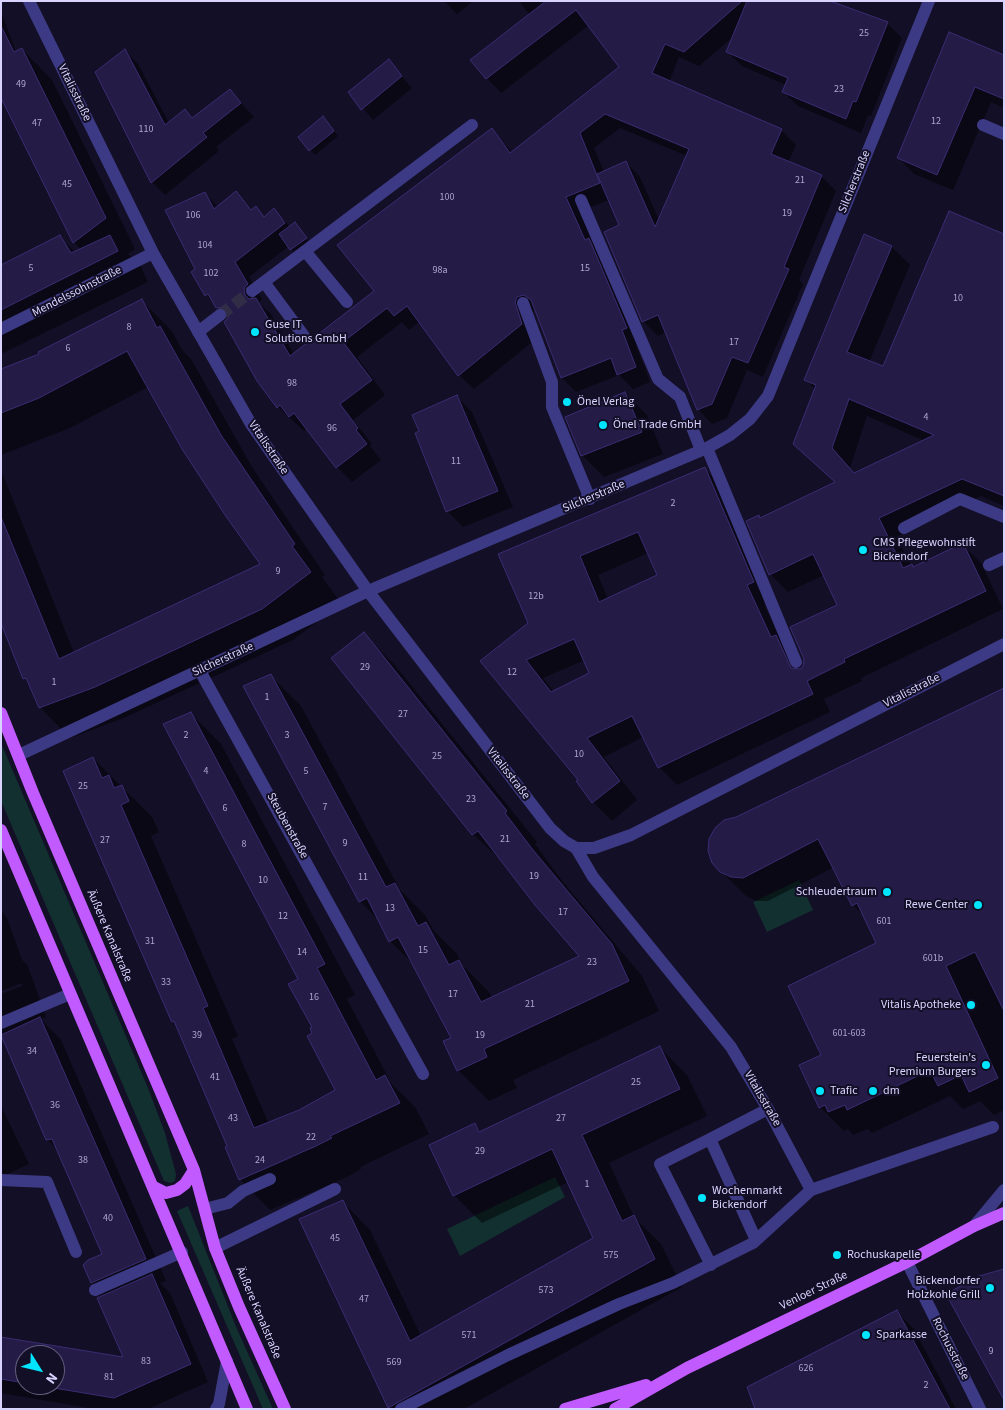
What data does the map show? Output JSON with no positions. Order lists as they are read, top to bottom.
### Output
{
  "streets": {
    "main road": ["Äußere Kanalstraße", "Venloer Straße"],
    "street": [
      "Vitalisstraße",
      "Silcherstraße",
      "Mendelssohnstraße",
      "Steubenstraße",
      "Rochusstraße"
    ]
  },
  "crossings": [
    ["Vitalisstraße", "Silcherstraße"],
    ["Vitalisstraße", "Mendelssohnstraße"],
    ["Silcherstraße", "Steubenstraße"],
    ["Silcherstraße", "Äußere Kanalstraße"],
    ["Venloer Straße", "Rochusstraße"]
  ],
  "places": [
    "Guse IT Solutions GmbH",
    "Önel Verlag",
    "Önel Trade GmbH",
    "CMS Pflegewohnstift Bickendorf",
    "Schleudertraum",
    "Rewe Center",
    "Vitalis Apotheke",
    "Feuerstein's Premium Burgers",
    "Trafic",
    "dm",
    "Wochenmarkt Bickendorf",
    "Rochuskapelle",
    "Bickendorfer Holzkohle Grill",
    "Sparkasse"
  ],
  "house_numbers": [
    "25",
    "49",
    "23",
    "12",
    "47",
    "110",
    "21",
    "45",
    "100",
    "19",
    "106",
    "104",
    "5",
    "15",
    "98a",
    "102",
    "10",
    "8",
    "17",
    "6",
    "98",
    "4",
    "96",
    "11",
    "2",
    "9",
    "12b",
    "29",
    "12",
    "1",
    "1",
    "27",
    "2",
    "3",
    "10",
    "25",
    "4",
    "5",
    "25",
    "23",
    "7",
    "6",
    "21",
    "27",
    "9",
    "8",
    "19",
    "11",
    "10",
    "13",
    "17",
    "12",
    "601",
    "31",
    "15",
    "14",
    "601b",
    "23",
    "33",
    "17",
    "16",
    "21",
    "601-603",
    "39",
    "19",
    "34",
    "41",
    "25",
    "36",
    "43",
    "27",
    "22",
    "29",
    "38",
    "24",
    "1",
    "40",
    "45",
    "575",
    "573",
    "47",
    "571",
    "9",
    "83",
    "569",
    "626",
    "81",
    "2"
  ],
  "north": "bottom right"
}
